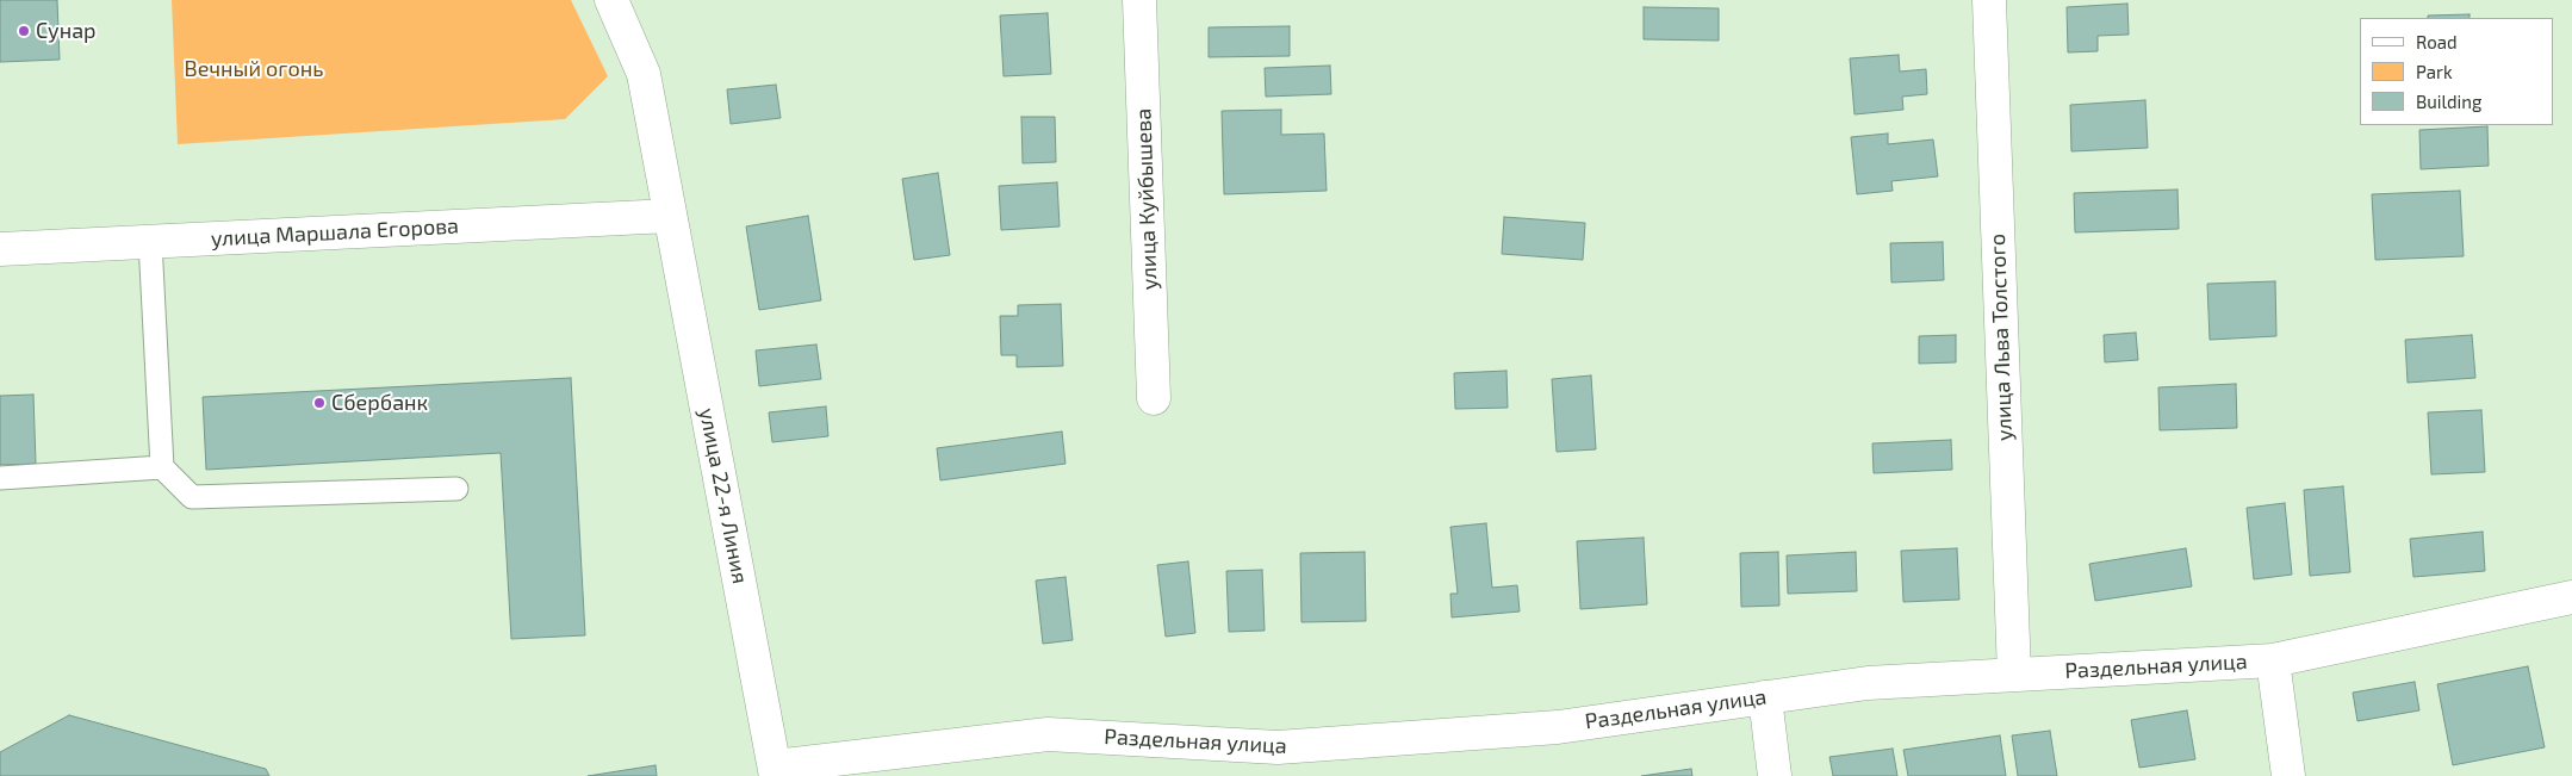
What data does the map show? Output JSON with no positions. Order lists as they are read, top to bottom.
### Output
{
  "streets": {
    "street": [
      "улица Куйбышева",
      "улица Маршала Егорова",
      "улица Льва Толстого",
      "улица 22-я Линия",
      "Раздельная улица"
    ]
  },
  "crossings": [
    ["улица Маршала Егорова", "улица 22-я Линия"],
    ["улица Льва Толстого", "Раздельная улица"],
    ["улица 22-я Линия", "Раздельная улица"]
  ],
  "parks": ["Вечный огонь"],
  "places": ["Сунар", "Сбербанк"],
  "legend": ["Road", "Park", "Building"]
}
